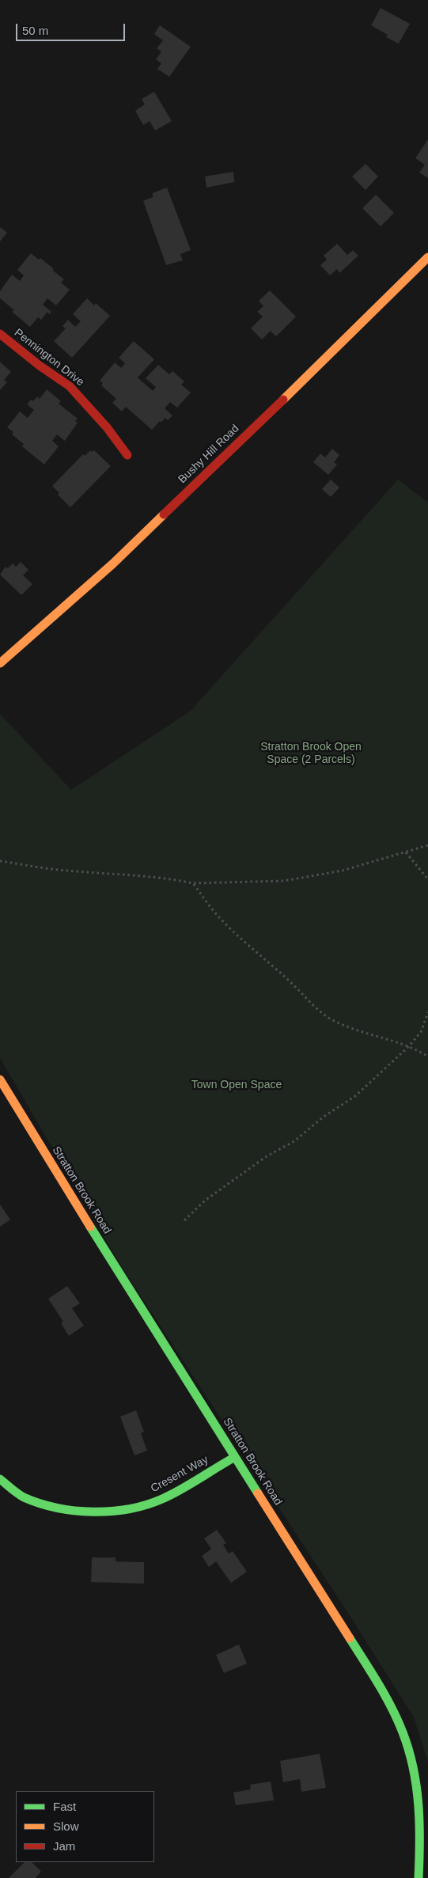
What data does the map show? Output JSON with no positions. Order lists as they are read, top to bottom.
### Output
{
  "streets": {
    "street": [
      "Pennington Drive",
      "Bushy Hill Road",
      "Stratton Brook Road",
      "Cresent Way"
    ]
  },
  "crossings": [
    ["Stratton Brook Road", "Cresent Way"]
  ],
  "parks": ["Stratton Brook Open Space (2 Parcels)", "Town Open Space"],
  "legend": ["Fast", "Slow", "Jam"],
  "scale_bar": "50 m"
}
